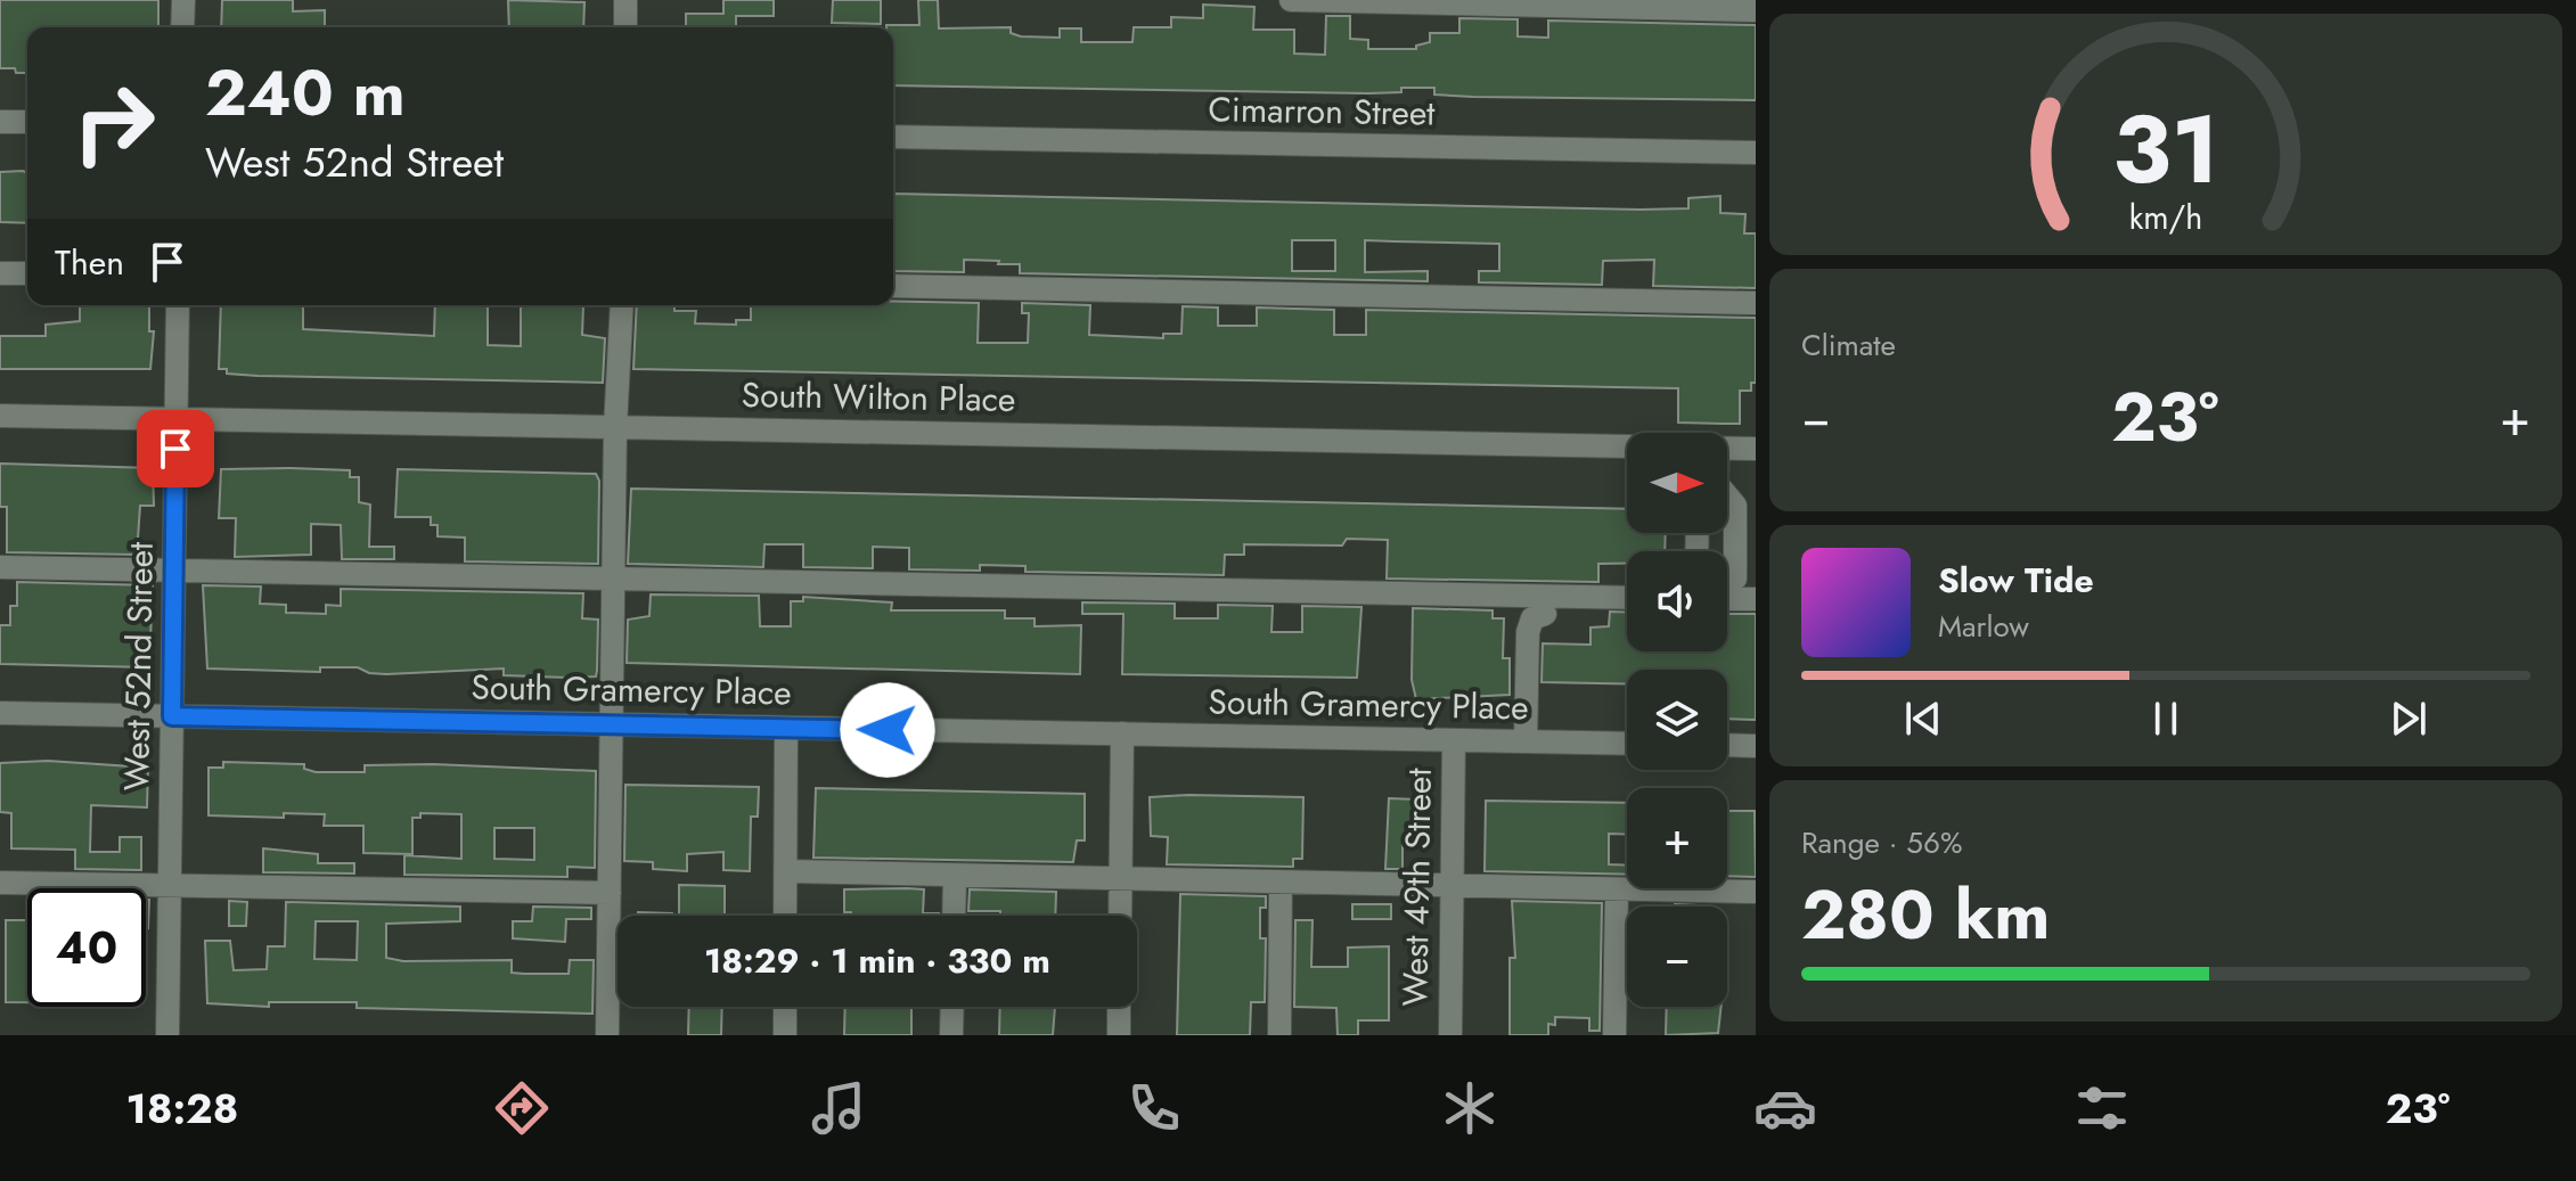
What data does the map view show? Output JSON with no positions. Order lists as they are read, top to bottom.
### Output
{
  "streets": {
    "street": [
      "Cimarron Street",
      "South Wilton Place",
      "West 52nd Street",
      "South Gramercy Place",
      "West 49th Street"
    ]
  },
  "crossings": [
    ["South Wilton Place", "West 52nd Street"],
    ["West 52nd Street", "South Gramercy Place"],
    ["South Gramercy Place", "West 49th Street"]
  ],
  "north": "right",
  "page": {
    "turn": ["240 m", "West 52nd Street"],
    "then": "Then",
    "tile": [
      "Climate",
      ["Range · 56%", "280 km"]
    ],
    "heat": ["−", "23°", "+"],
    "map_buttons": ["+", "−"],
    "song": ["Slow Tide", "Marlow"],
    "limit": "40",
    "trip": "18:29 · 1 min · 330 m",
    "tabs": ["18:28", "23°"],
    "gauge": ["31", "km/h"]
  }
}
